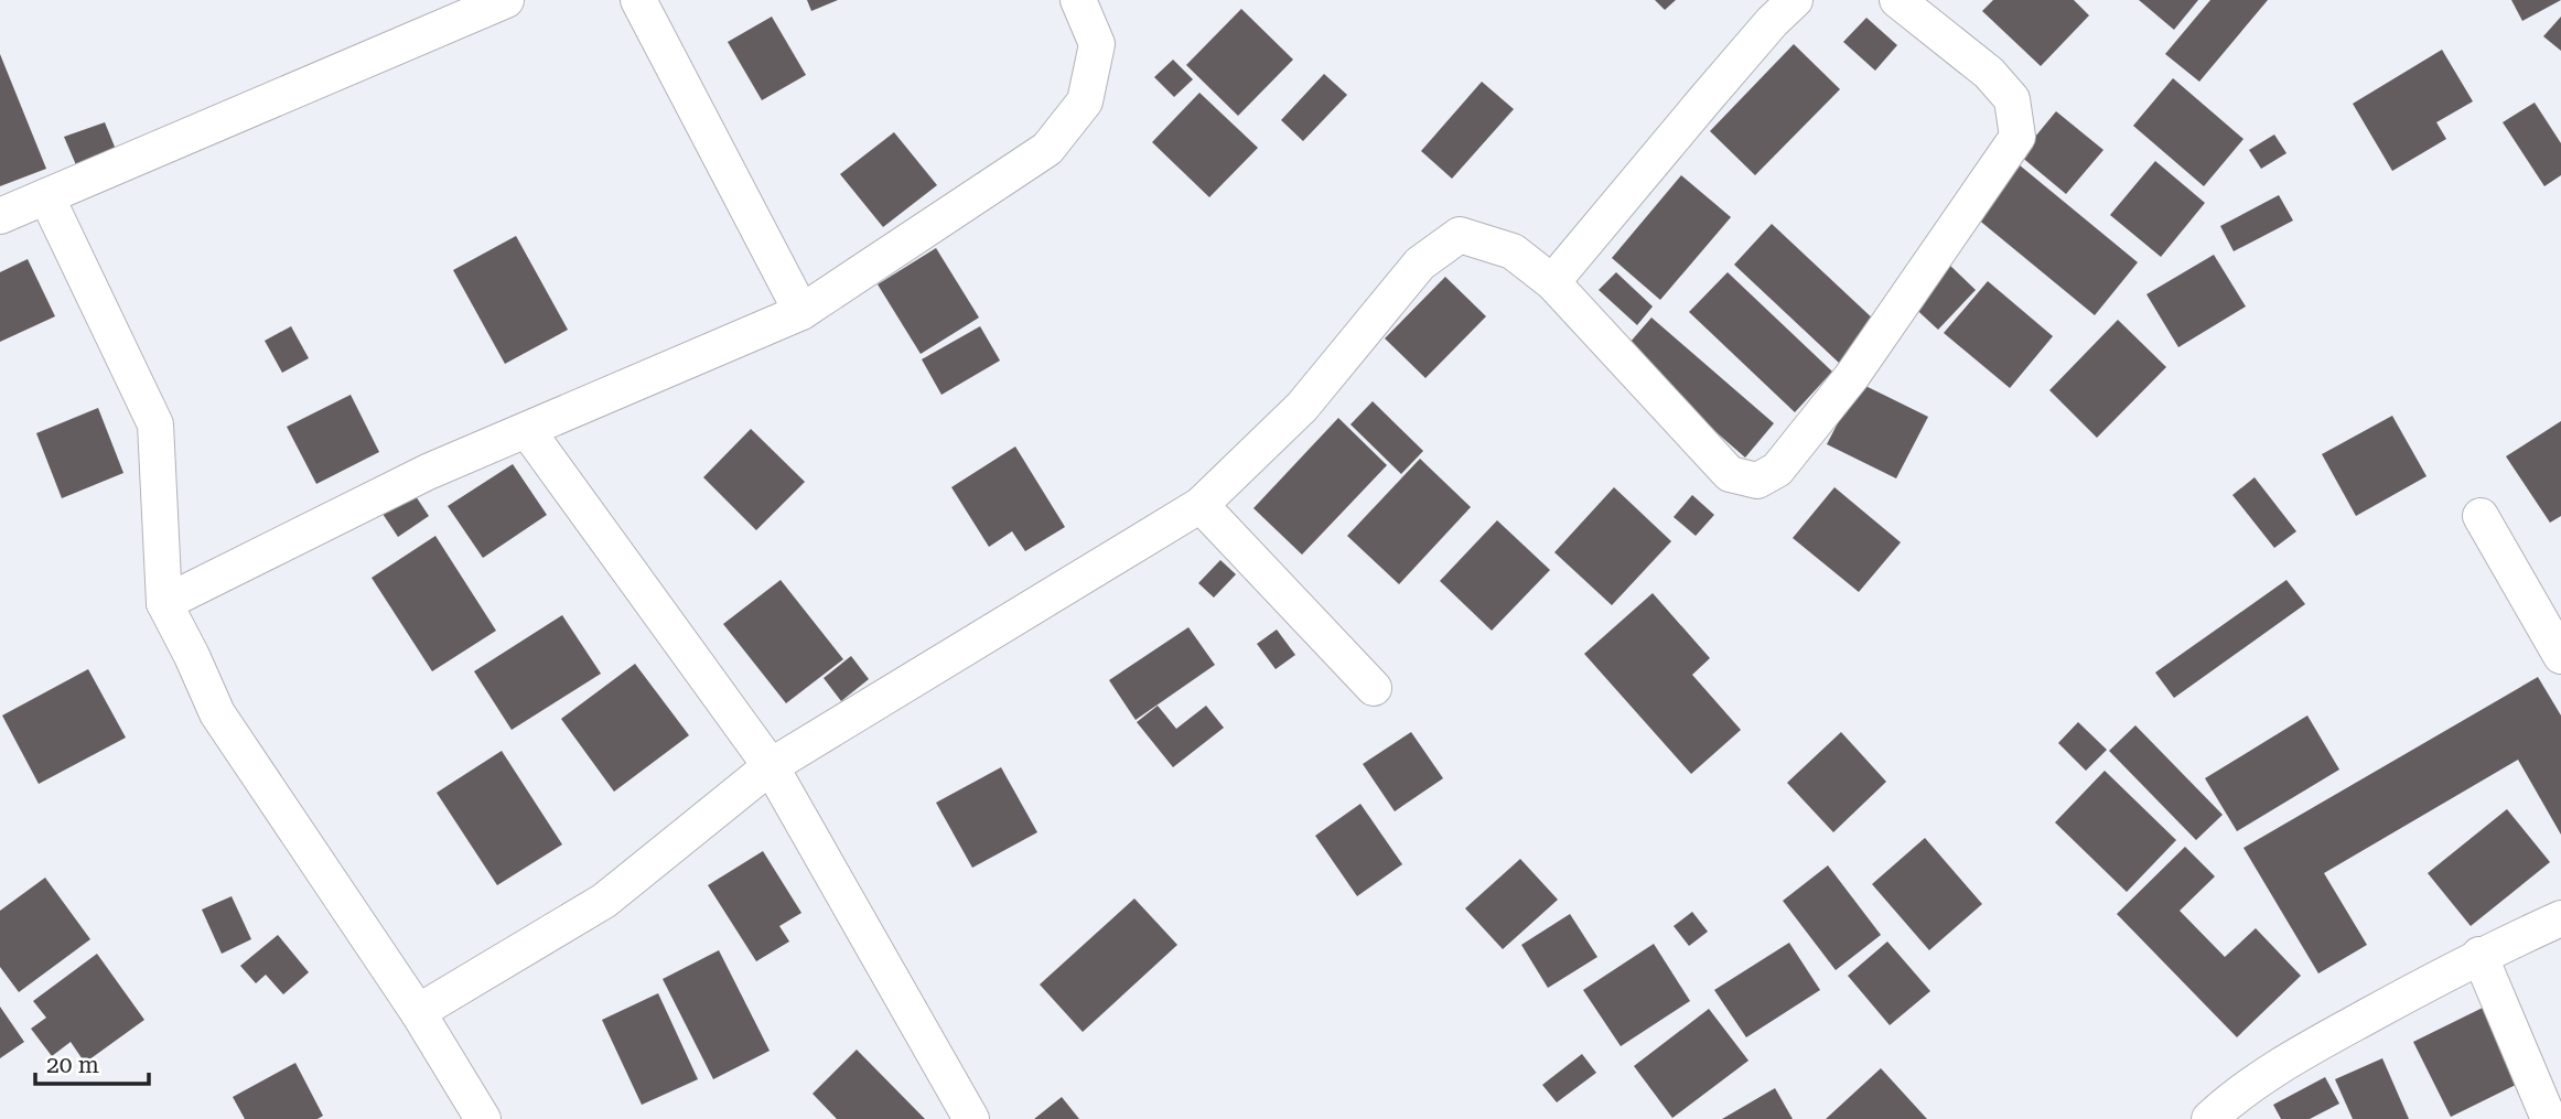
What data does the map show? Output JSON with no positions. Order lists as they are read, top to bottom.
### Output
{
  "scale_bar": "20 m"
}
